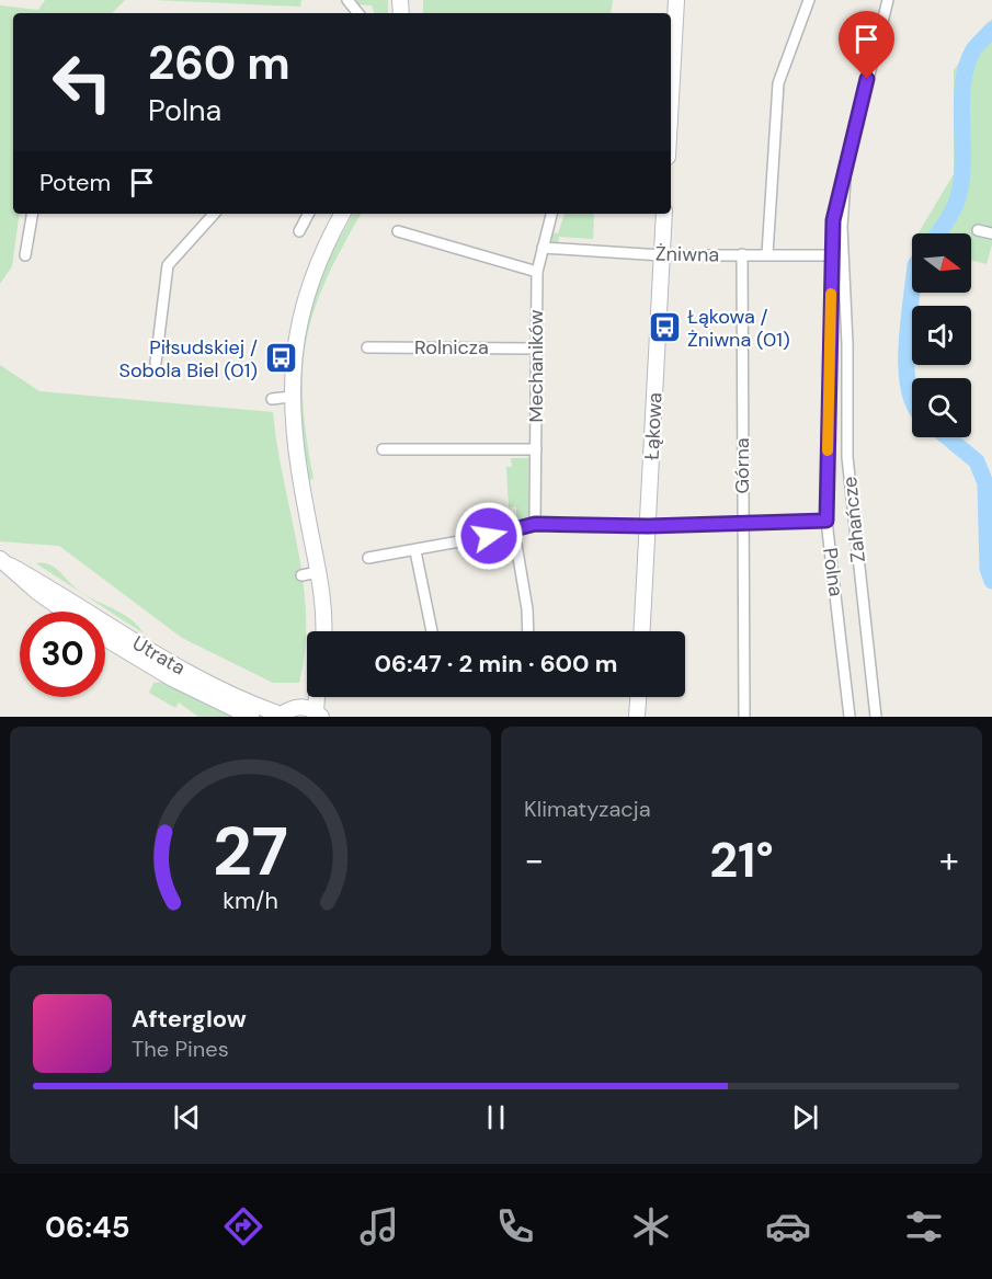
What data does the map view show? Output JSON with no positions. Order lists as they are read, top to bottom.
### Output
{
  "streets": {
    "street": [
      "Żniwna",
      "Rolnicza",
      "Mechaników",
      "Łąkowa",
      "Górna",
      "Zahańcze",
      "Polna",
      "Utrata"
    ]
  },
  "crossings": [
    ["Żniwna", "Mechaników"],
    ["Żniwna", "Łąkowa"],
    ["Żniwna", "Górna"],
    ["Żniwna", "Polna"],
    ["Rolnicza", "Mechaników"],
    ["Zahańcze", "Polna"]
  ],
  "places": {
    "bus stop": ["Łąkowa / Żniwna (01)", "Piłsudskiej / Sobola Biel (01)"]
  },
  "north": "right",
  "page": {
    "turn": ["260 m", "Polna"],
    "then": "Potem",
    "limit": "30",
    "trip": "06:47 · 2 min · 600 m",
    "tile": "Klimatyzacja",
    "heat": ["−", "21°", "+"],
    "song": ["Afterglow", "The Pines"],
    "tabs": "06:45",
    "gauge": ["27", "km/h"]
  }
}
